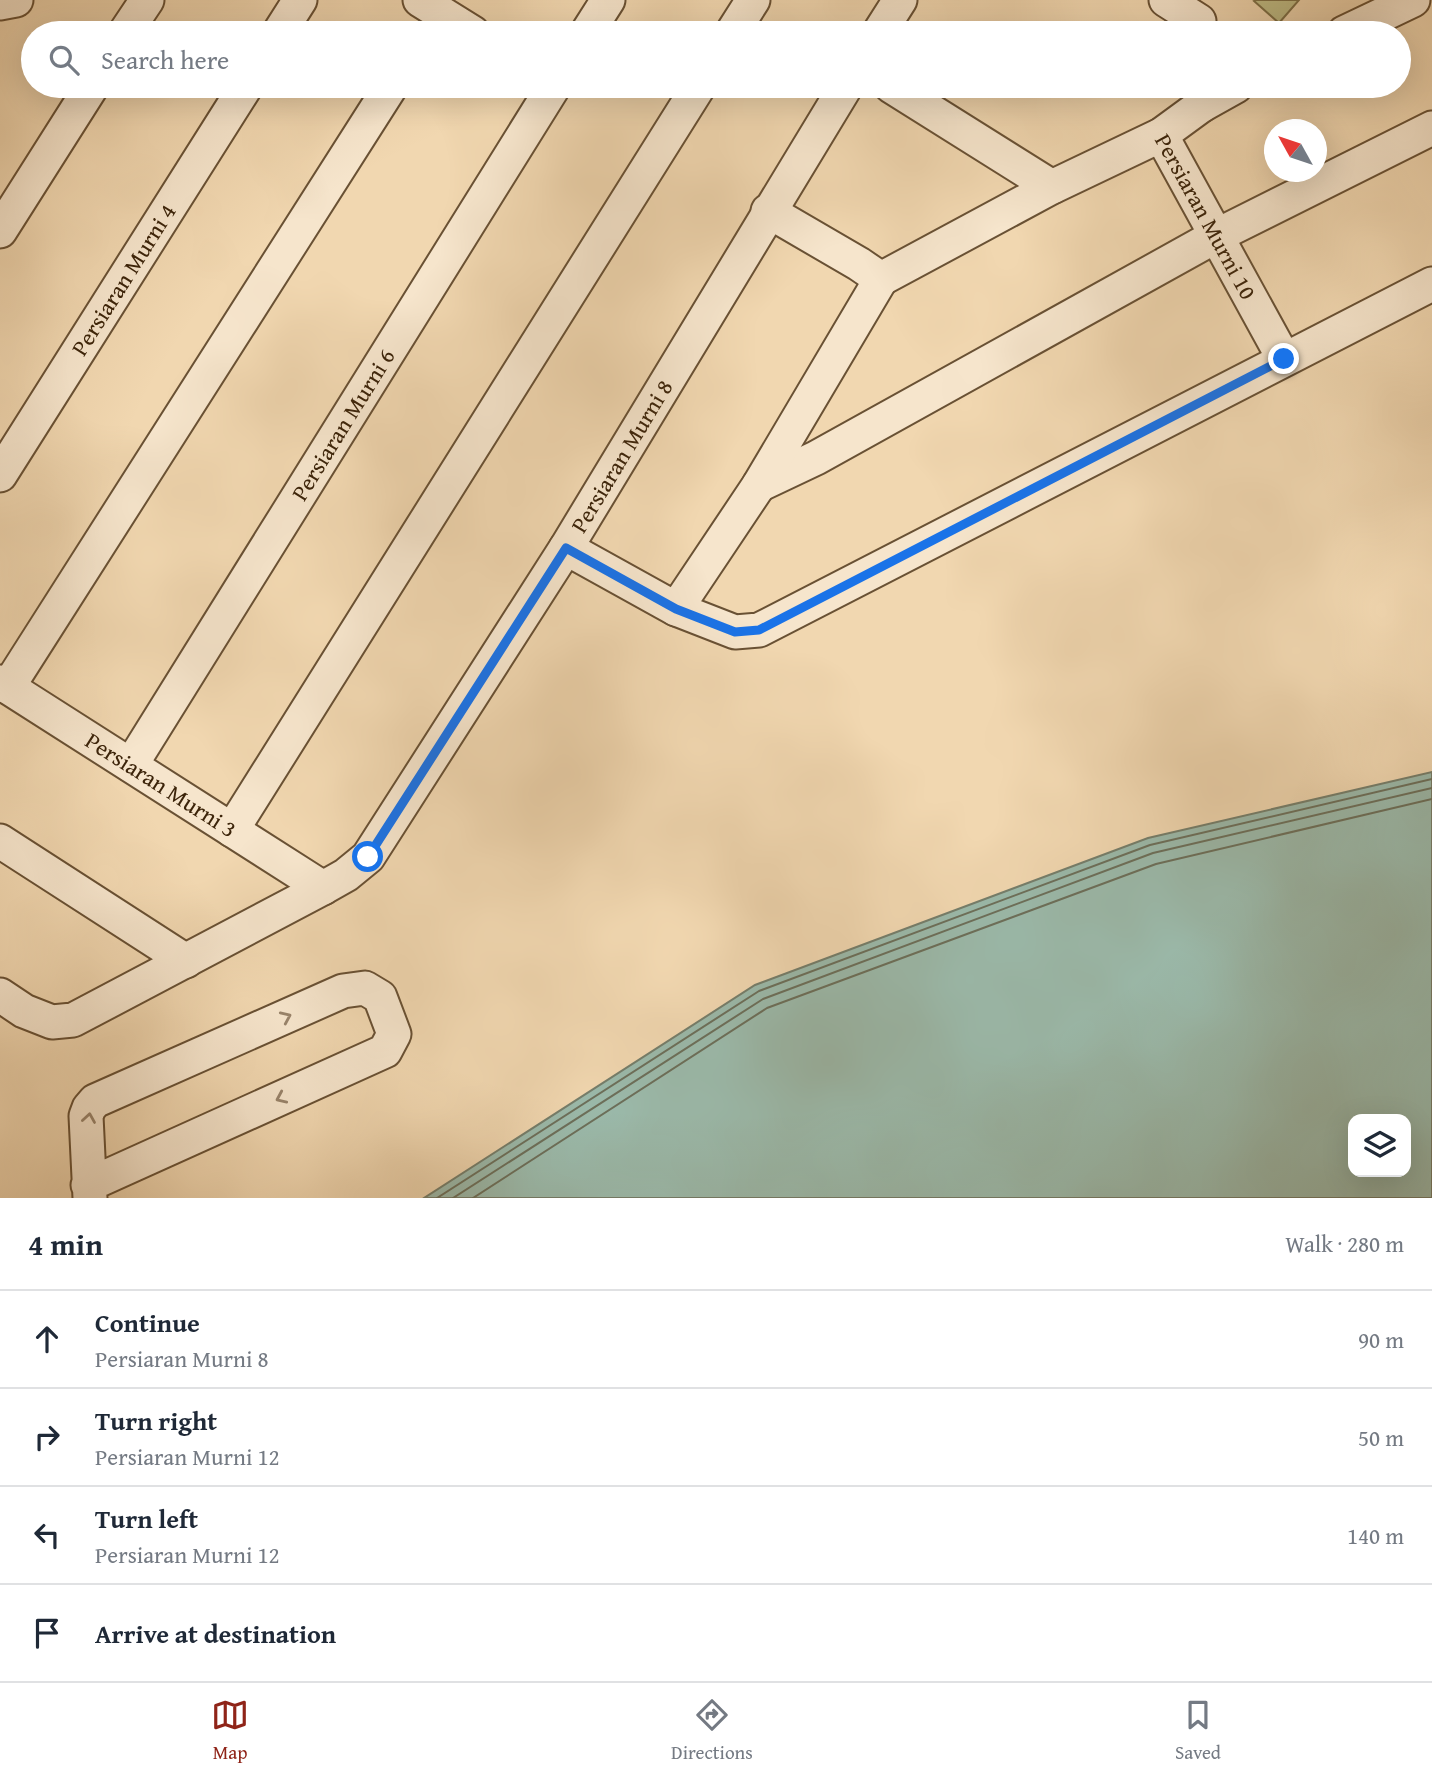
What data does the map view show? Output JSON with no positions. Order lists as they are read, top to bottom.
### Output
{
  "streets": {
    "street": [
      "Persiaran Murni 10",
      "Persiaran Murni 4",
      "Persiaran Murni 6",
      "Persiaran Murni 8",
      "Persiaran Murni 3"
    ]
  },
  "crossings": [
    ["Persiaran Murni 6", "Persiaran Murni 3"],
    ["Persiaran Murni 8", "Persiaran Murni 3"]
  ],
  "north": "top left",
  "page": {
    "search": "Search here",
    "heading": ["4 min", "Walk · 280 m"],
    "list": [
      ["Continue", "Persiaran Murni 8", "90 m"],
      ["Turn right", "Persiaran Murni 12", "50 m"],
      ["Turn left", "Persiaran Murni 12", "140 m"],
      "Arrive at destination"
    ],
    "nav": ["Map", "Directions", "Saved"]
  }
}
